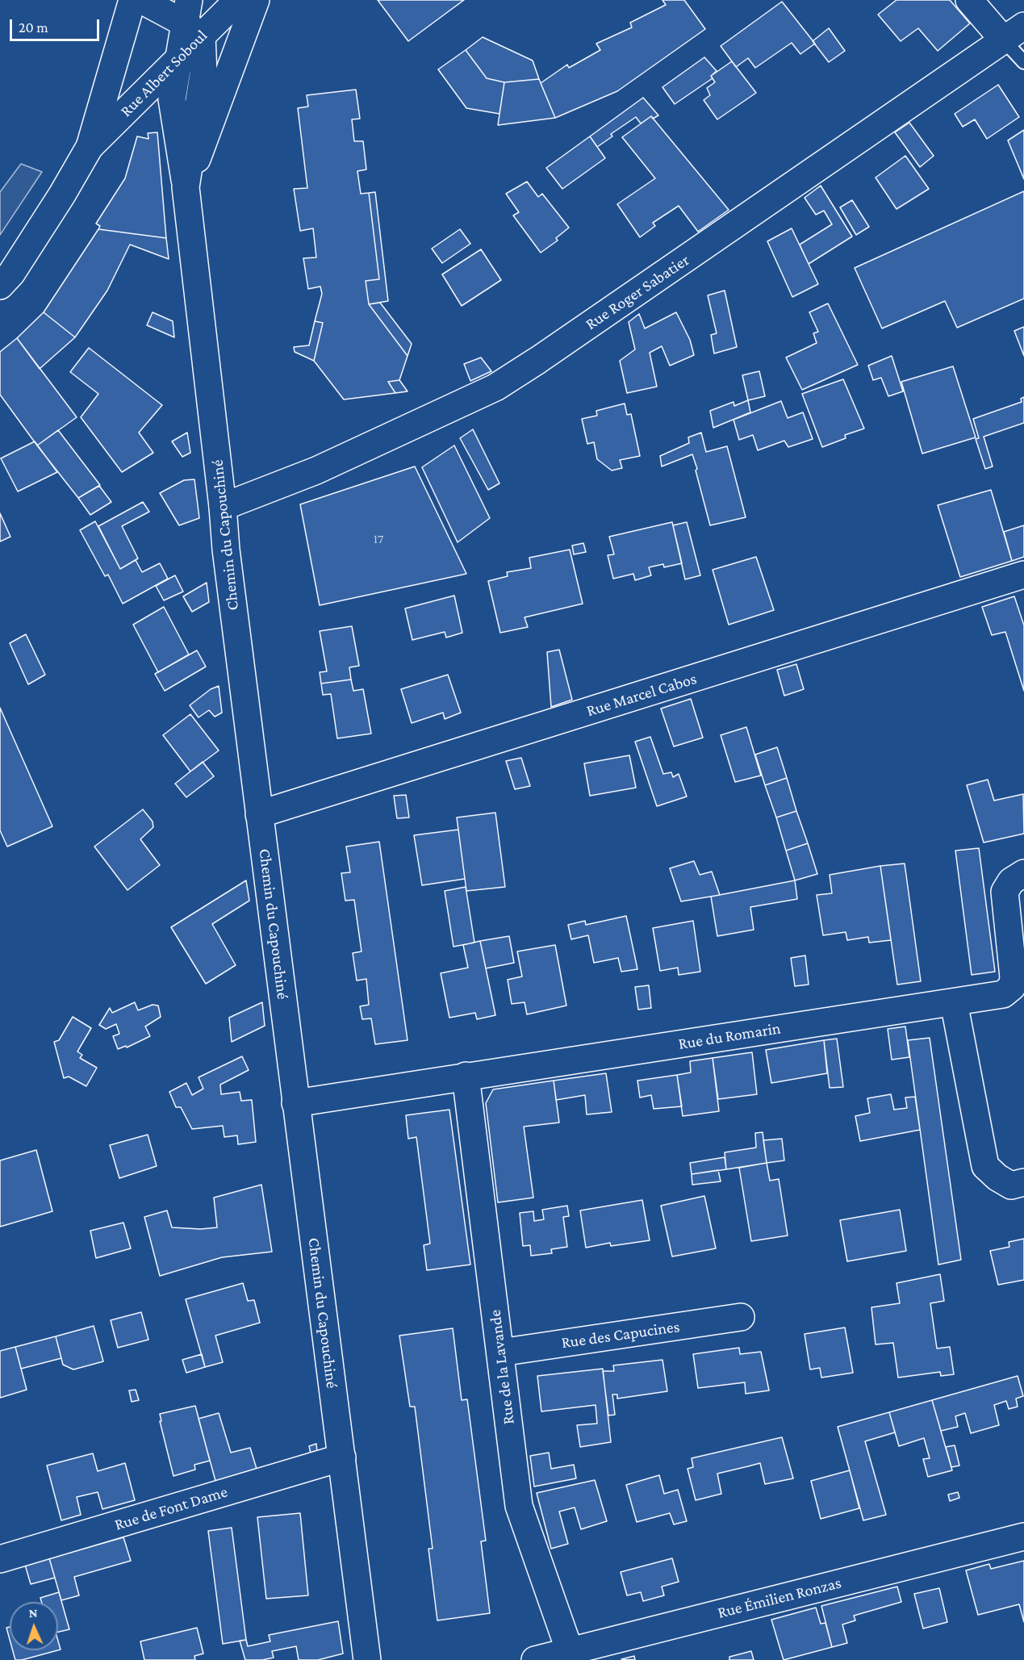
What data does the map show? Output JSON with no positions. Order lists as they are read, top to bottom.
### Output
{
  "streets": {
    "street": [
      "Rue Albert Soboul",
      "Rue Roger Sabatier",
      "Chemin du Capouchiné",
      "Rue Marcel Cabos",
      "Rue du Romarin",
      "Rue des Capucines",
      "Rue de la Lavande",
      "Rue de Font Dame",
      "Rue Émilien Ronzas"
    ]
  },
  "crossings": [
    ["Rue Roger Sabatier", "Chemin du Capouchiné"],
    ["Chemin du Capouchiné", "Rue Marcel Cabos"],
    ["Chemin du Capouchiné", "Rue du Romarin"],
    ["Chemin du Capouchiné", "Rue de Font Dame"],
    ["Rue du Romarin", "Rue de la Lavande"],
    ["Rue des Capucines", "Rue de la Lavande"],
    ["Rue de la Lavande", "Rue Émilien Ronzas"]
  ],
  "house_numbers": ["17"],
  "scale_bar": "20 m",
  "north": "top"
}
